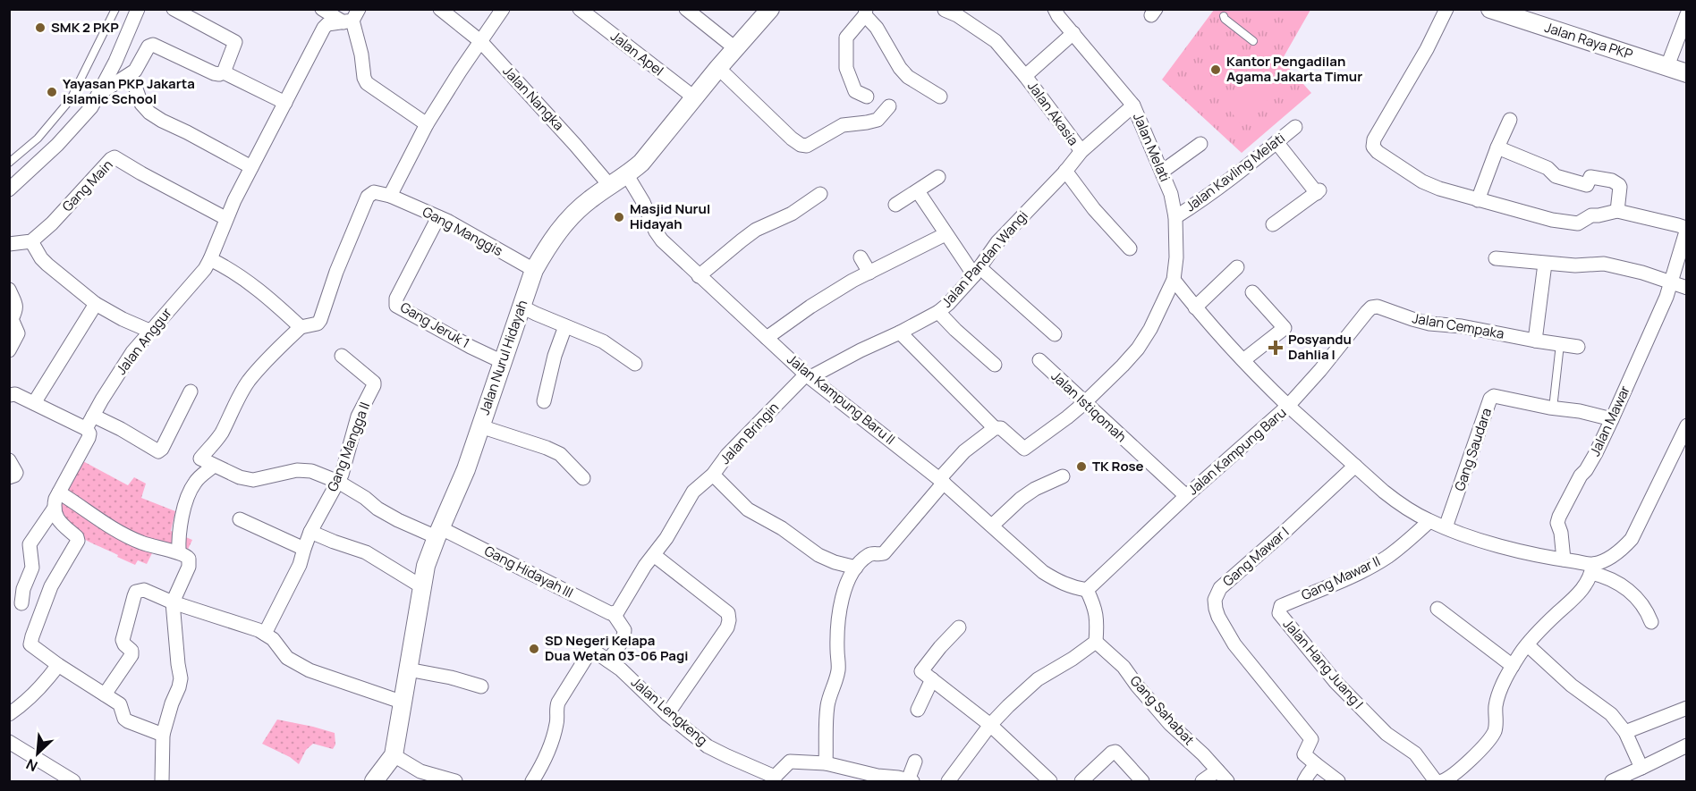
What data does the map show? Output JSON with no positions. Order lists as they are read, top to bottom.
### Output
{
  "streets": {
    "street": [
      "Jalan Raya PKP",
      "Jalan Apel",
      "Jalan Nangka",
      "Jalan Akasia",
      "Jalan Melati",
      "Jalan Kavling Melati",
      "Gang Main",
      "Gang Manggis",
      "Jalan Pandan Wangi",
      "Gang Jeruk 1",
      "Jalan Cempaka",
      "Jalan Anggur",
      "Jalan Nurul Hidayah",
      "Jalan Kampung Baru II",
      "Jalan Istiqomah",
      "Jalan Mawar",
      "Jalan Bringin",
      "Gang Mangga II",
      "Gang Saudara",
      "Jalan Kampung Baru",
      "Gang Mawar I",
      "Gang Hidayah III",
      "Gang Mawar II",
      "Jalan Hang Juang I",
      "Gang Sahabat",
      "Jalan Lengkeng"
    ]
  },
  "crossings": [
    ["Jalan Apel", "Jalan Nurul Hidayah"],
    ["Jalan Nangka", "Jalan Nurul Hidayah"],
    ["Jalan Akasia", "Jalan Melati"],
    ["Jalan Akasia", "Jalan Pandan Wangi"],
    ["Jalan Melati", "Jalan Kavling Melati"],
    ["Jalan Melati", "Jalan Pandan Wangi"],
    ["Jalan Melati", "Jalan Istiqomah"],
    ["Gang Main", "Jalan Anggur"],
    ["Gang Manggis", "Gang Jeruk 1"],
    ["Gang Manggis", "Jalan Nurul Hidayah"],
    ["Jalan Pandan Wangi", "Jalan Kampung Baru II"],
    ["Jalan Pandan Wangi", "Jalan Bringin"],
    ["Gang Jeruk 1", "Jalan Nurul Hidayah"],
    ["Jalan Cempaka", "Jalan Kampung Baru"],
    ["Jalan Nurul Hidayah", "Jalan Kampung Baru II"],
    ["Jalan Nurul Hidayah", "Gang Hidayah III"],
    ["Jalan Kampung Baru II", "Jalan Bringin"],
    ["Jalan Kampung Baru II", "Jalan Kampung Baru"],
    ["Jalan Istiqomah", "Jalan Kampung Baru"],
    ["Jalan Mawar", "Gang Saudara"],
    ["Jalan Mawar", "Jalan Kampung Baru"],
    ["Gang Mangga II", "Gang Hidayah III"],
    ["Gang Saudara", "Jalan Kampung Baru"],
    ["Jalan Kampung Baru", "Gang Mawar I"],
    ["Jalan Kampung Baru", "Gang Mawar II"],
    ["Gang Mawar II", "Jalan Hang Juang I"]
  ],
  "places": {
    "other": [
      "SMK 2 PKP",
      "Kantor Pengadilan Agama Jakarta Timur",
      "Yayasan PKP Jakarta Islamic School",
      "Masjid Nurul Hidayah",
      "TK Rose",
      "SD Negeri Kelapa Dua Wetan 03-06 Pagi"
    ],
    "health": ["Posyandu Dahlia I"]
  },
  "north": "bottom left"
}
